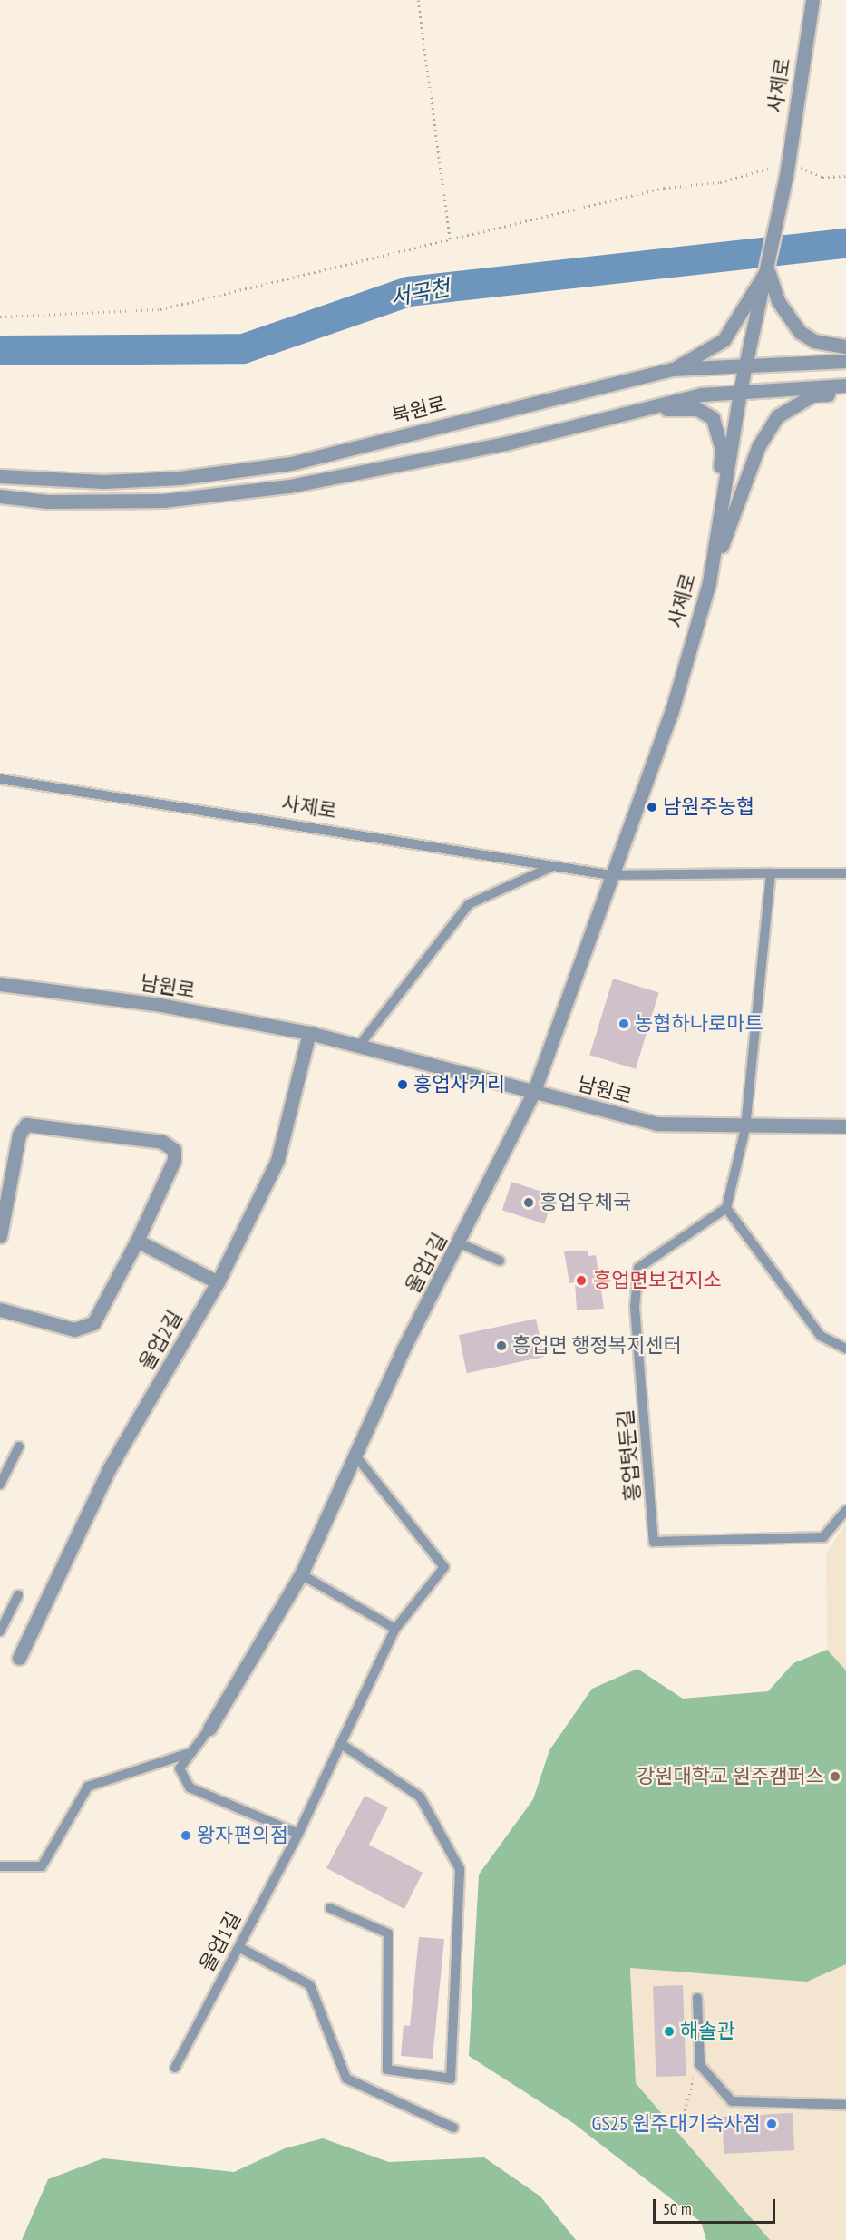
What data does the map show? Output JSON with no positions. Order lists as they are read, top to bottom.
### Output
{
  "streets": {
    "street": [
      "사제로",
      "북원로",
      "남원로",
      "울업1길",
      "울업2길"
    ],
    "lane": ["흥업텃둔길"]
  },
  "crossings": [
    ["사제로", "북원로"],
    ["사제로", "남원로"],
    ["사제로", "울업1길"],
    ["남원로", "울업1길"],
    ["남원로", "울업2길"]
  ],
  "water": ["서곡천"],
  "places": [
    "남원주농협",
    "농협하나로마트",
    "흥업사거리",
    "흥업우체국",
    "흥업면보건지소",
    "흥업면 행정복지센터",
    "강원대학교 원주캠퍼스",
    "왕자편의점",
    "해솔관",
    "GS25 원주대기숙사점"
  ],
  "scale_bar": "50 m"
}
